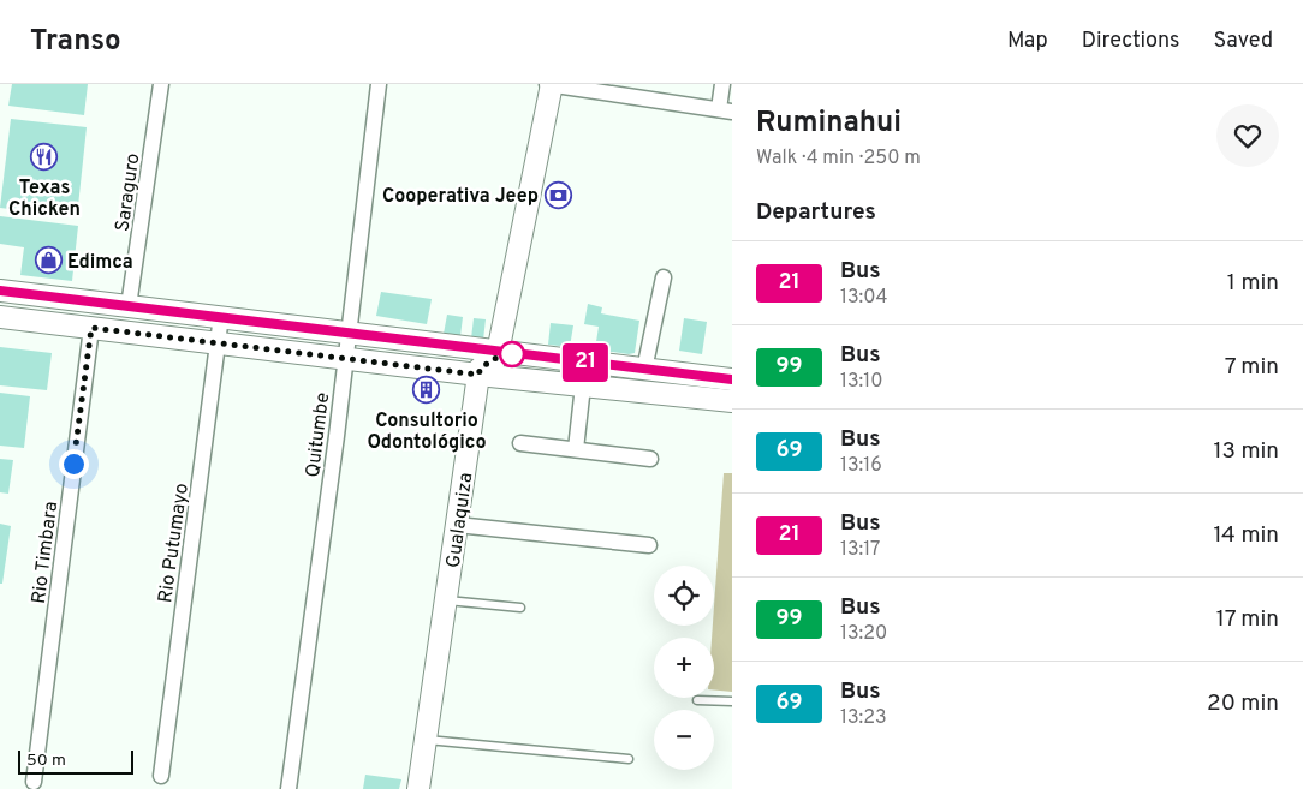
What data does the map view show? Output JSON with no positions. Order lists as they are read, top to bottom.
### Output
{
  "streets": {
    "main road": ["Gualaquiza"],
    "street": [
      "Saraguro",
      "Quitumbe",
      "Rio Putumayo",
      "Rio Timbara"
    ]
  },
  "places": {
    "restaurant": ["Texas Chicken"],
    "bank": ["Cooperativa Jeep"],
    "shop": ["Edimca"],
    "building": ["Consultorio Odontológico"]
  },
  "lines": ["bus line 21"],
  "scale_bar": "50 m",
  "page": {
    "header": "Transo",
    "nav": ["Map", "Directions", "Saved"],
    "on_map": "21",
    "heading": [
      ["Ruminahui", "Walk · 4 min · 250 m"],
      "Departures"
    ],
    "list": [
      {
        "mark": "21",
        "name": "Bus",
        "note": "13:04",
        "value": "1 min"
      },
      {
        "mark": "99",
        "name": "Bus",
        "note": "13:10",
        "value": "7 min"
      },
      {
        "mark": "69",
        "name": "Bus",
        "note": "13:16",
        "value": "13 min"
      },
      {
        "mark": "21",
        "name": "Bus",
        "note": "13:17",
        "value": "14 min"
      },
      {
        "mark": "99",
        "name": "Bus",
        "note": "13:20",
        "value": "17 min"
      },
      {
        "mark": "69",
        "name": "Bus",
        "note": "13:23",
        "value": "20 min"
      }
    ],
    "map_buttons": ["+", "−"],
    "scale": "50 m"
  }
}
